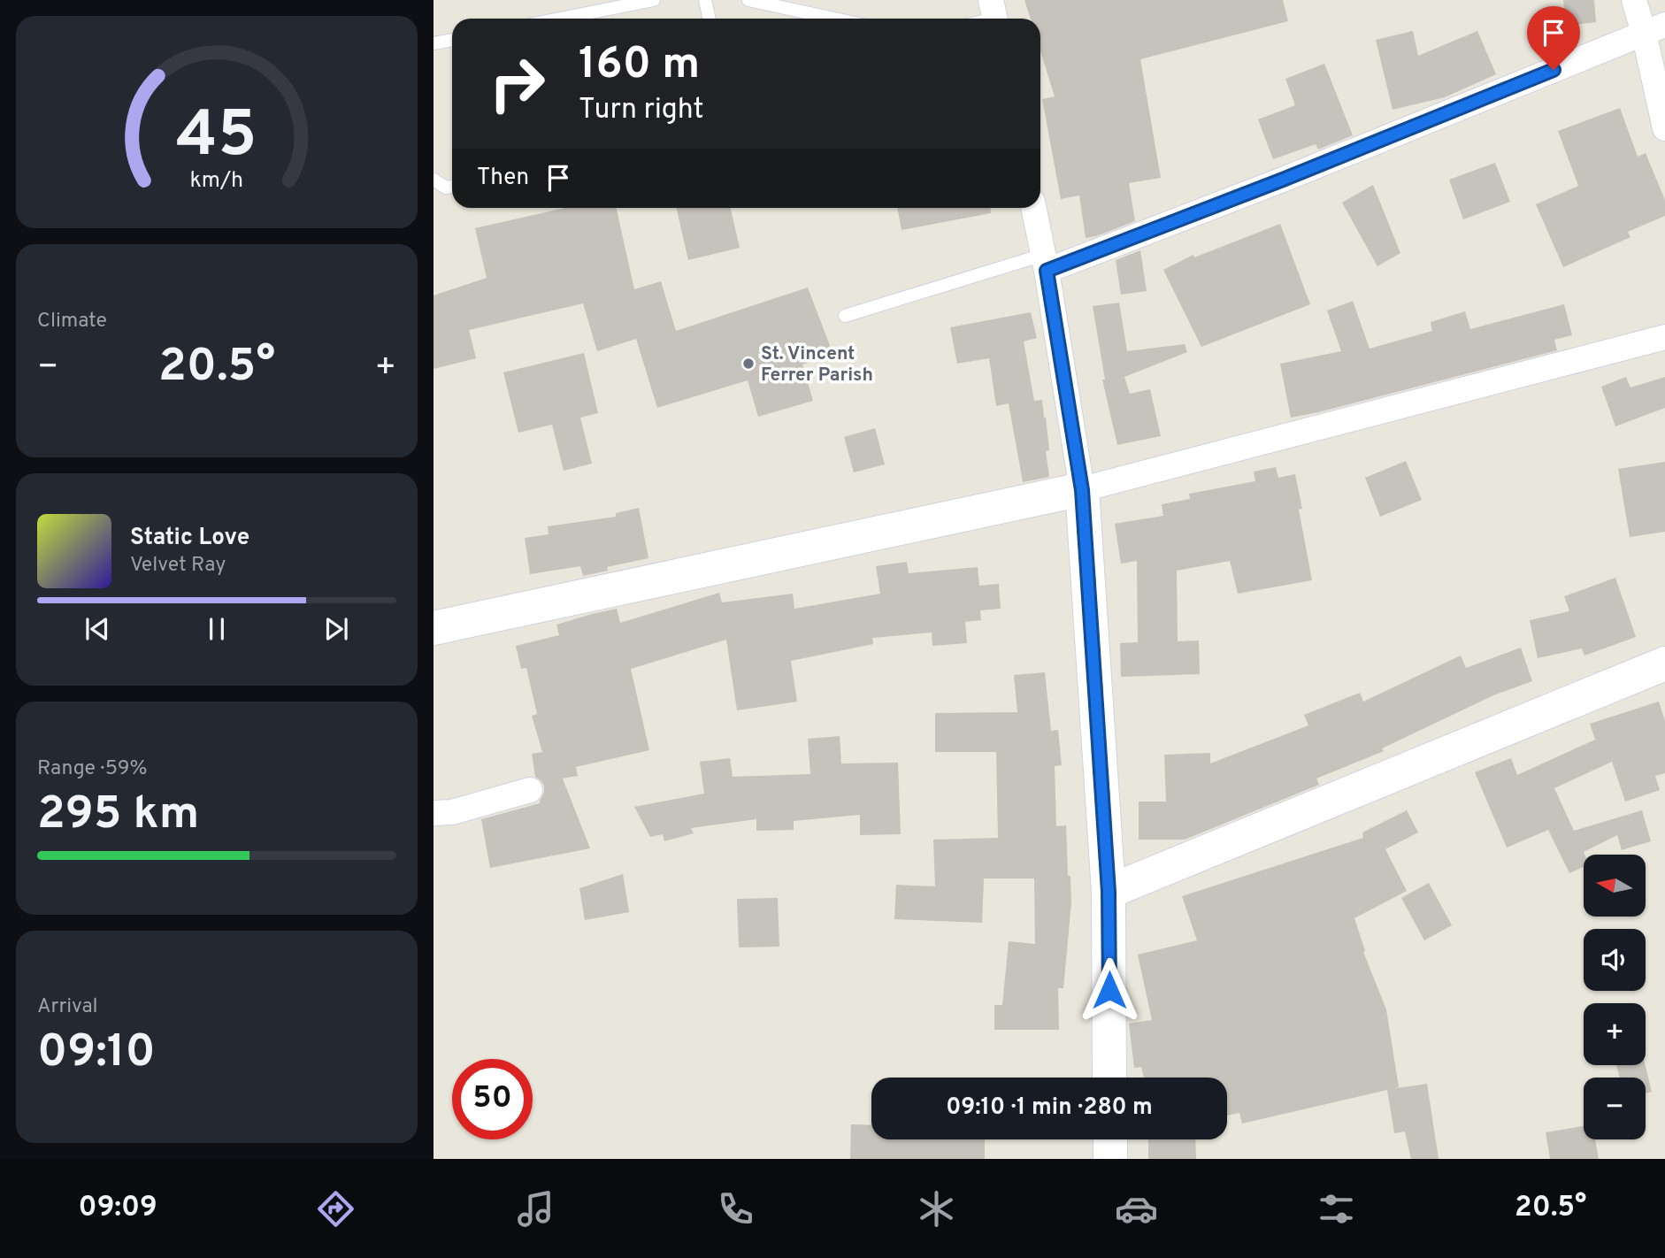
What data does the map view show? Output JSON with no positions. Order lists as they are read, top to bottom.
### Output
{
  "places": ["St. Vincent Ferrer Parish"],
  "north": "left",
  "page": {
    "turn": ["160 m", "Turn right"],
    "then": "Then",
    "tile": [
      "Climate",
      ["Range · 59%", "295 km"],
      ["Arrival", "09:10"]
    ],
    "heat": ["−", "20.5°", "+"],
    "song": ["Static Love", "Velvet Ray"],
    "map_buttons": ["+", "−"],
    "limit": "50",
    "trip": "09:10 · 1 min · 280 m",
    "tabs": ["09:09", "20.5°"],
    "gauge": ["45", "km/h"]
  }
}
